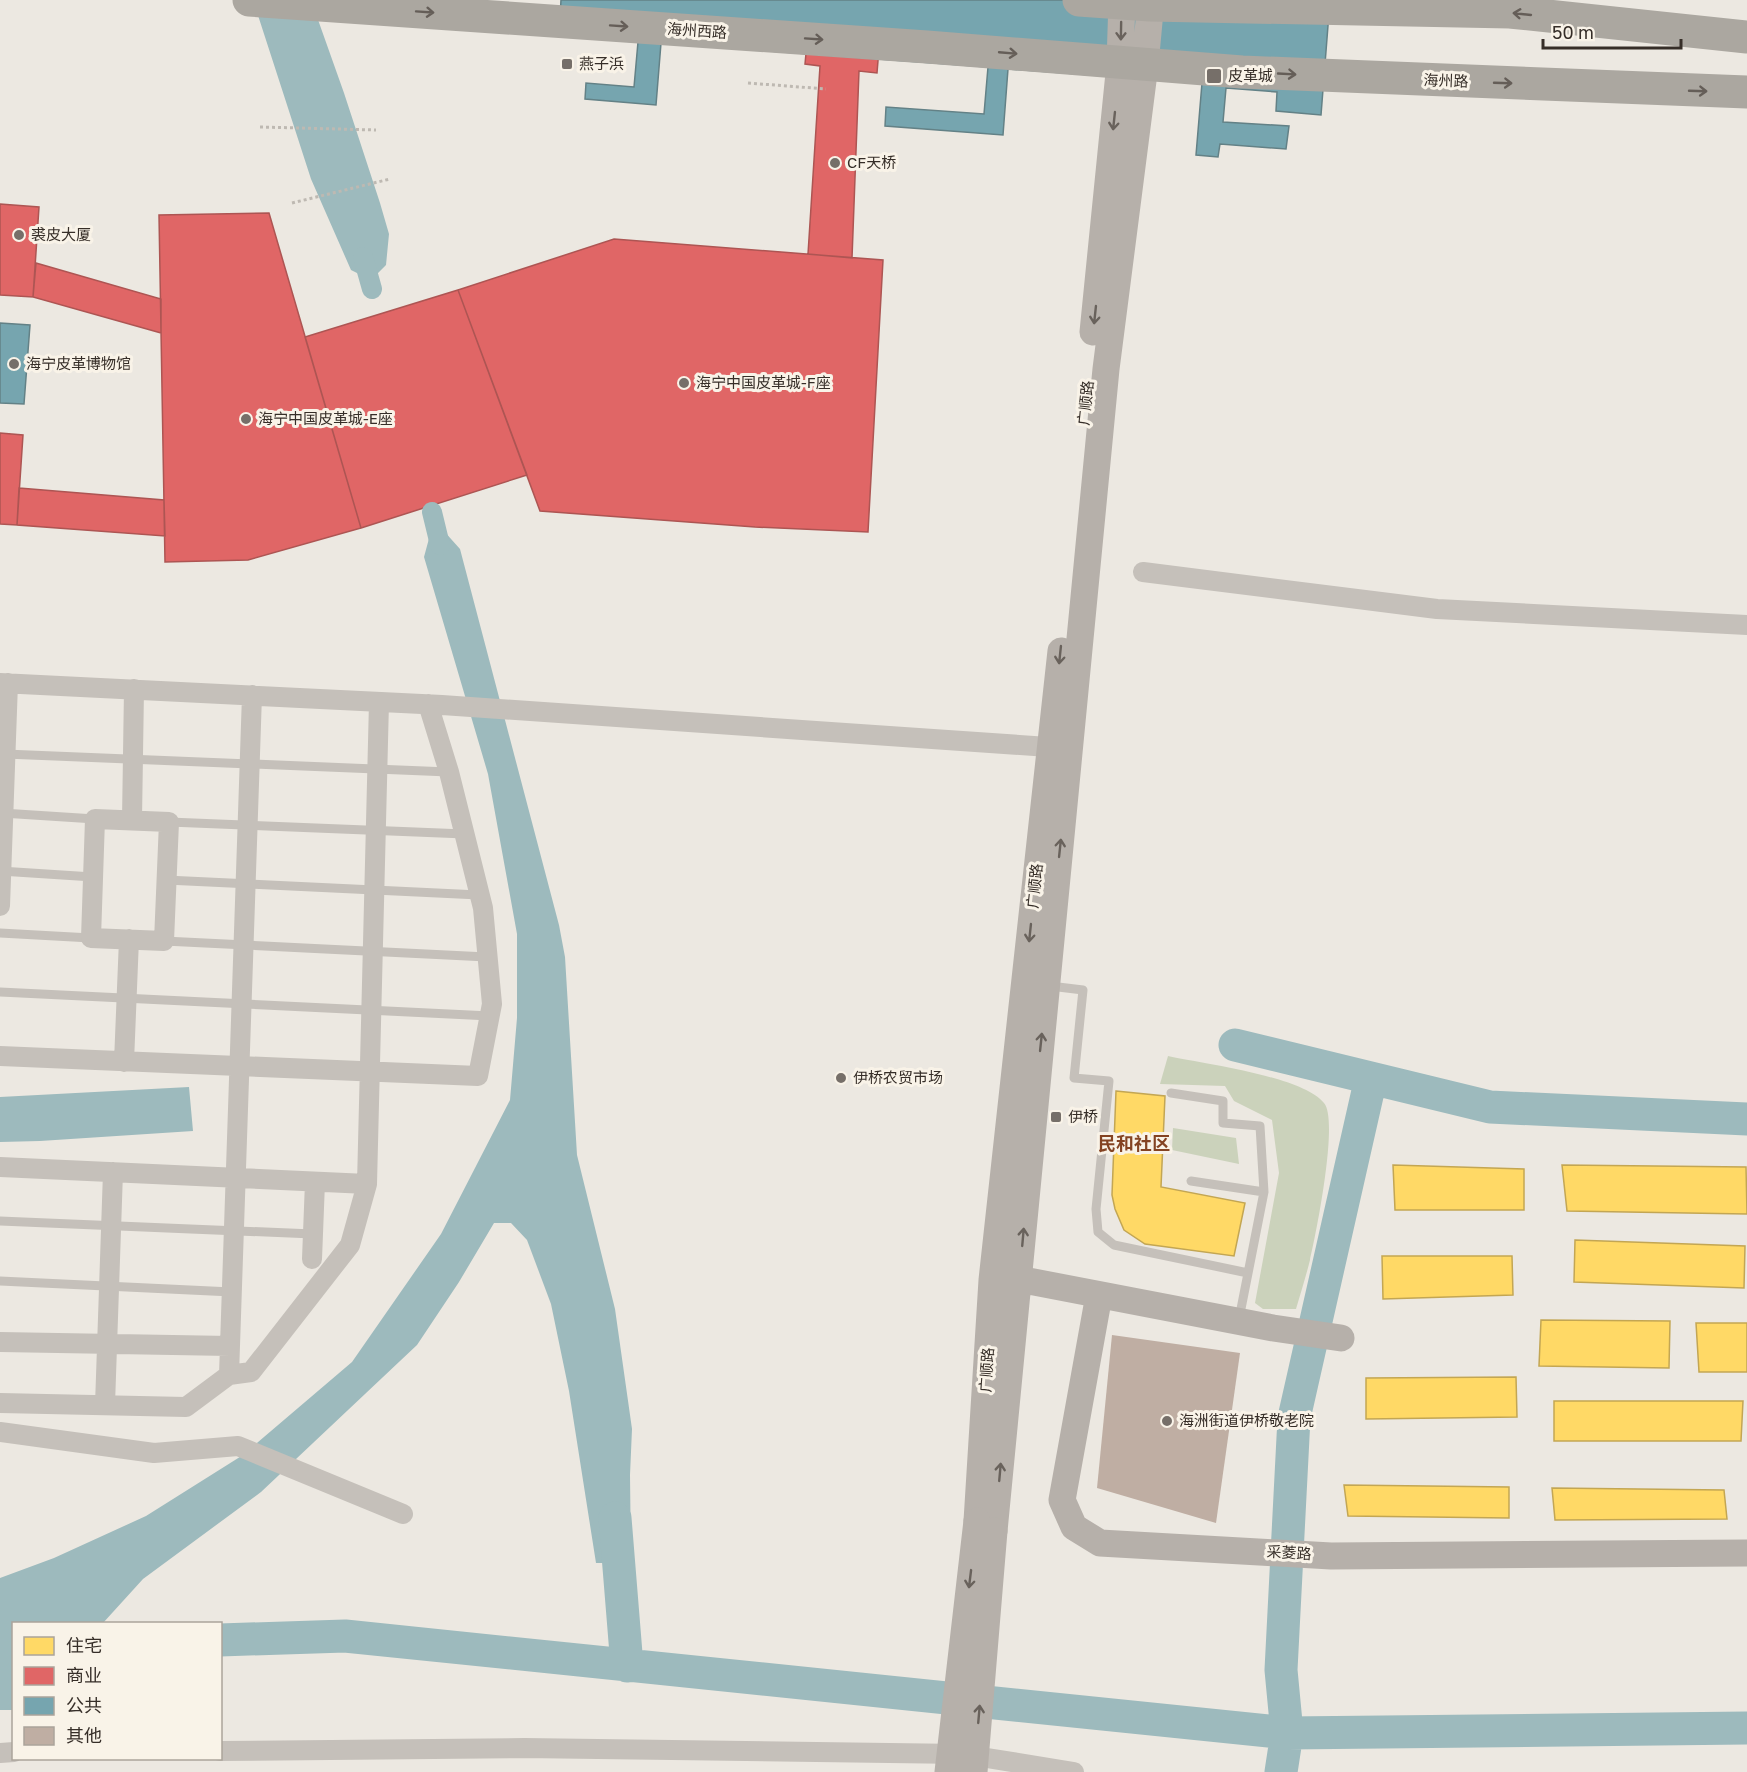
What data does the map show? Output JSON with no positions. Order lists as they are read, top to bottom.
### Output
{
  "streets": {
    "highway": ["海州西路", "海州路"],
    "main road": ["广顺路", "采菱路"]
  },
  "crossings": [
    ["海州西路", "海州路"],
    ["海州西路", "广顺路"],
    ["海州路", "广顺路"]
  ],
  "one_way": ["海州西路"],
  "districts": ["民和社区"],
  "places": {
    "transit": ["燕子浜", "皮革城", "伊桥"],
    "other": [
      "CF天桥",
      "裘皮大厦",
      "海宁皮革博物馆",
      "海宁中国皮革城-F座",
      "海宁中国皮革城-E座",
      "伊桥农贸市场",
      "海洲街道伊桥敬老院"
    ]
  },
  "legend": [
    "住宅",
    "商业",
    "公共",
    "其他"
  ],
  "scale_bar": "50 m"
}
